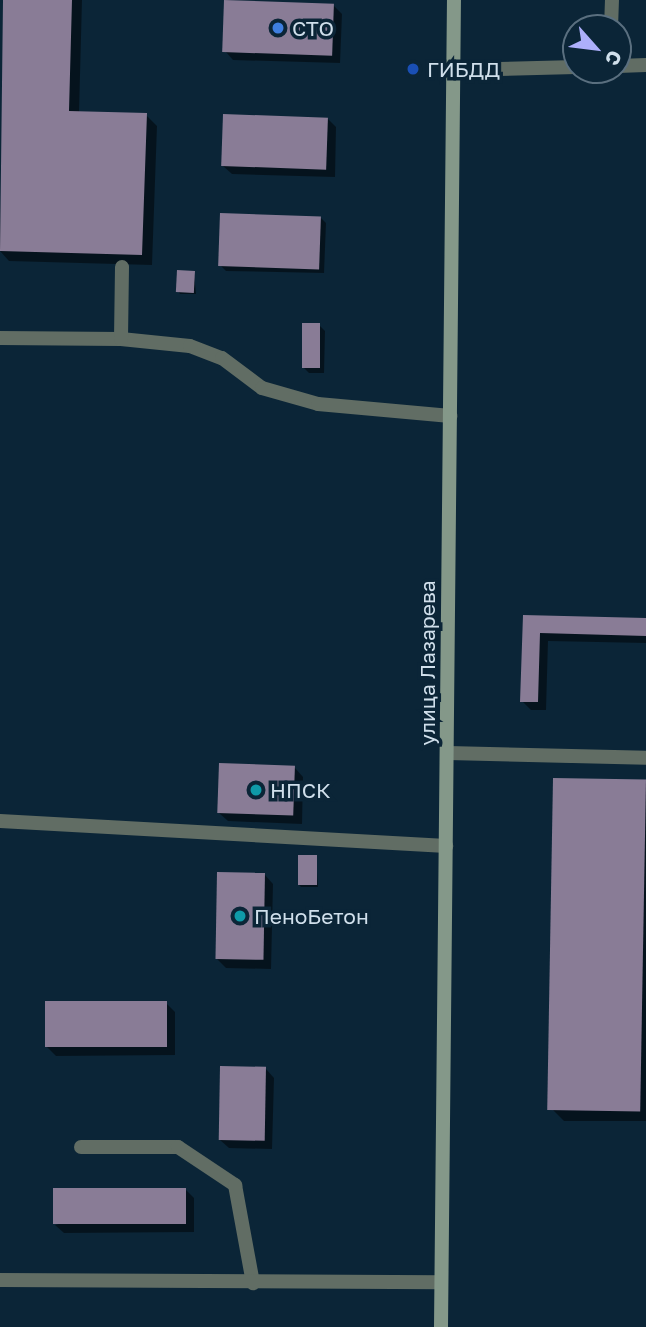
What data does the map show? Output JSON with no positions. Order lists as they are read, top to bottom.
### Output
{
  "streets": {
    "main road": ["улица Лазарева"]
  },
  "places": [
    "СТО",
    "ГИБДД",
    "НПСК",
    "ПеноБетон"
  ],
  "north": "bottom right"
}
